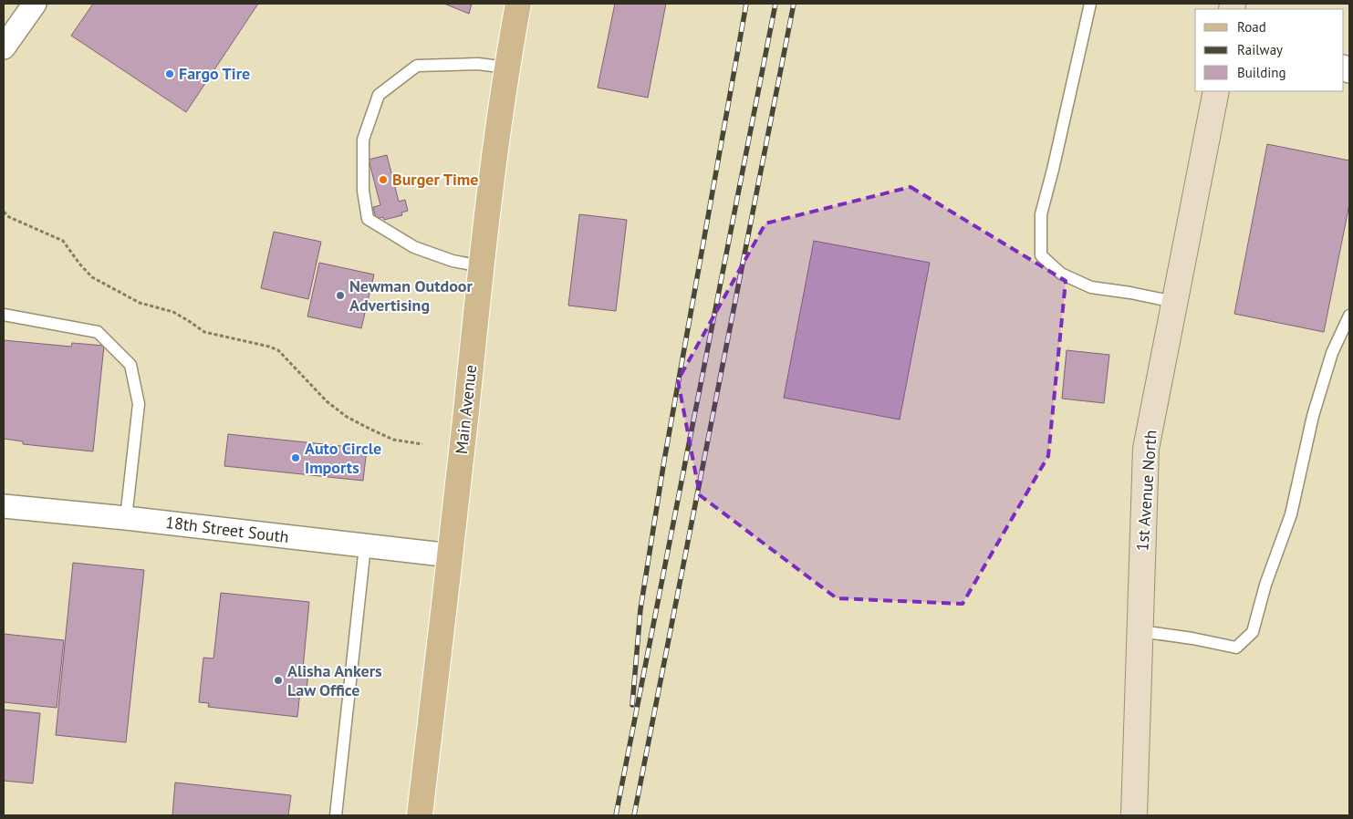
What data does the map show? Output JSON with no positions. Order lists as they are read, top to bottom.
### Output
{
  "streets": {
    "main road": ["Main Avenue"],
    "street": ["1st Avenue North", "18th Street South"]
  },
  "crossings": [
    ["Main Avenue", "18th Street South"]
  ],
  "places": [
    "Fargo Tire",
    "Burger Time",
    "Newman Outdoor Advertising",
    "Auto Circle Imports",
    "Alisha Ankers Law Office"
  ],
  "legend": ["Road", "Railway", "Building"]
}
